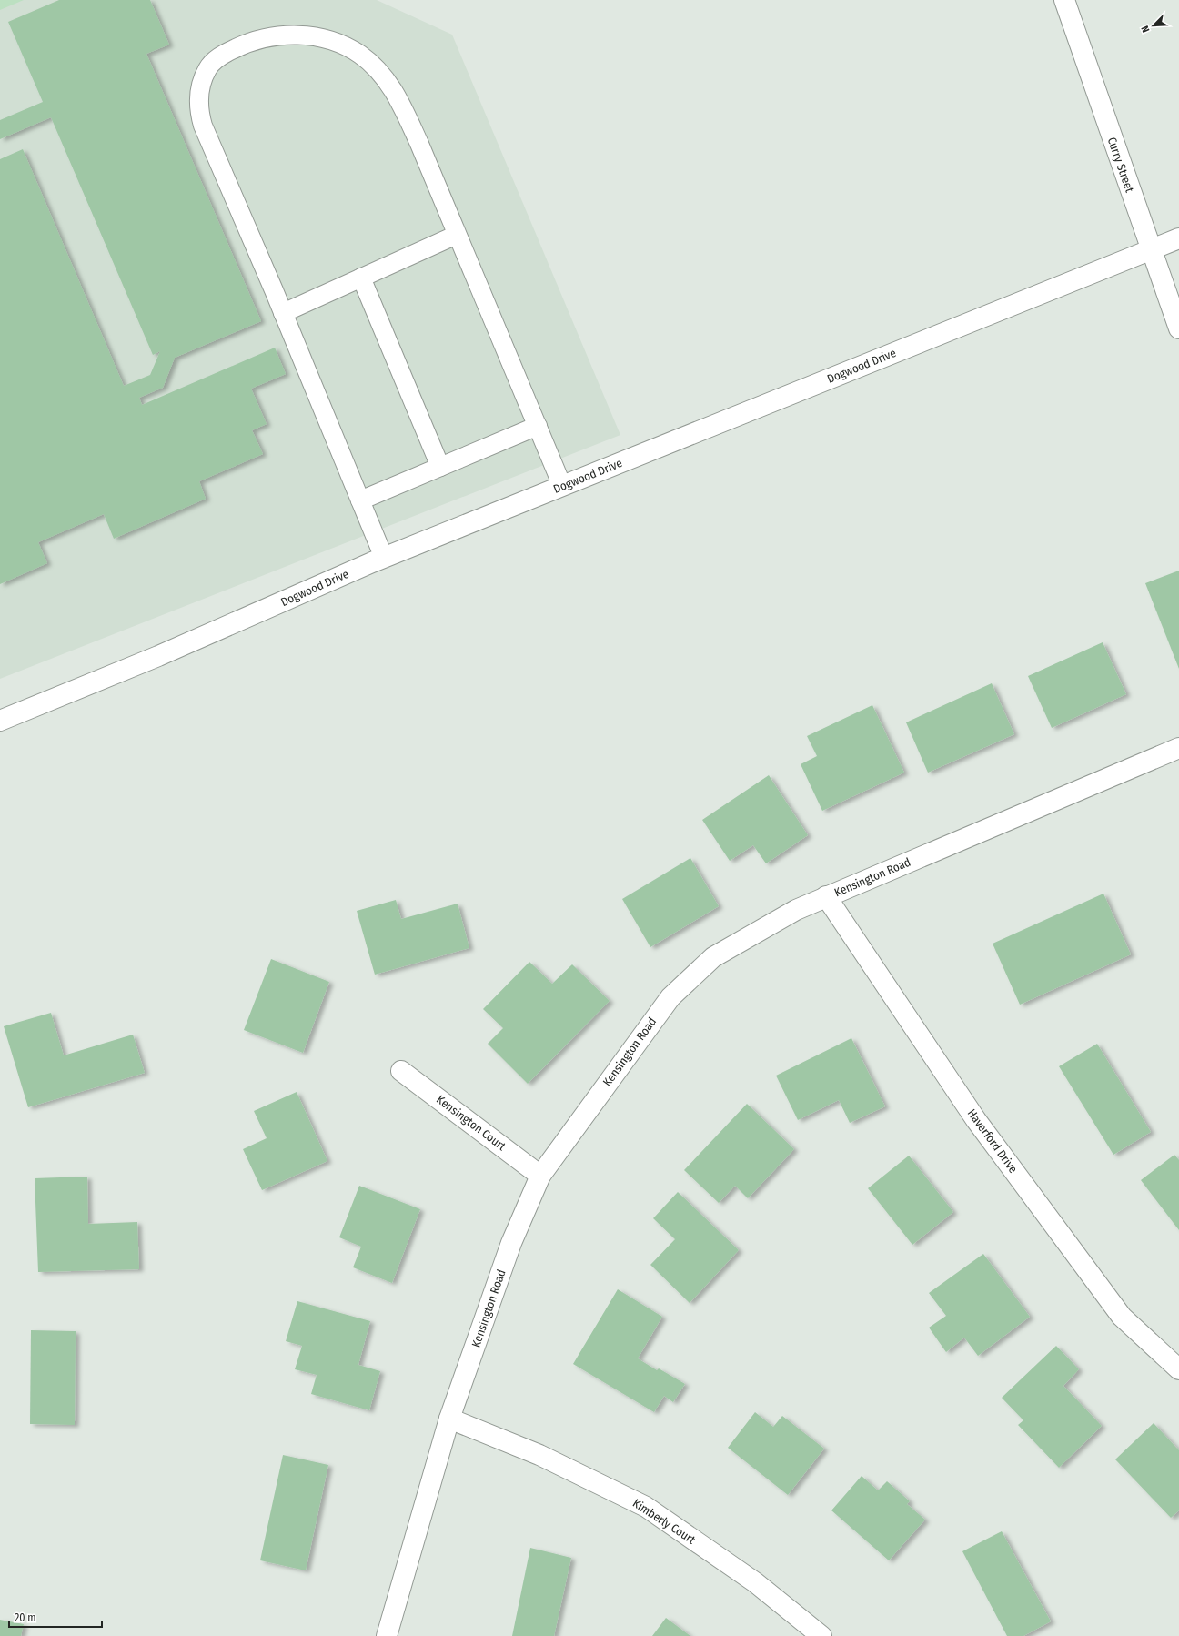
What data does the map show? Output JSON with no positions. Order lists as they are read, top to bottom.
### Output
{
  "streets": {
    "street": [
      "Curry Street",
      "Dogwood Drive",
      "Kensington Road",
      "Kensington Court",
      "Haverford Drive",
      "Kimberly Court"
    ]
  },
  "crossings": [
    ["Curry Street", "Dogwood Drive"],
    ["Kensington Road", "Kensington Court"],
    ["Kensington Road", "Haverford Drive"],
    ["Kensington Road", "Kimberly Court"]
  ],
  "scale_bar": "20 m",
  "north": "bottom left"
}
